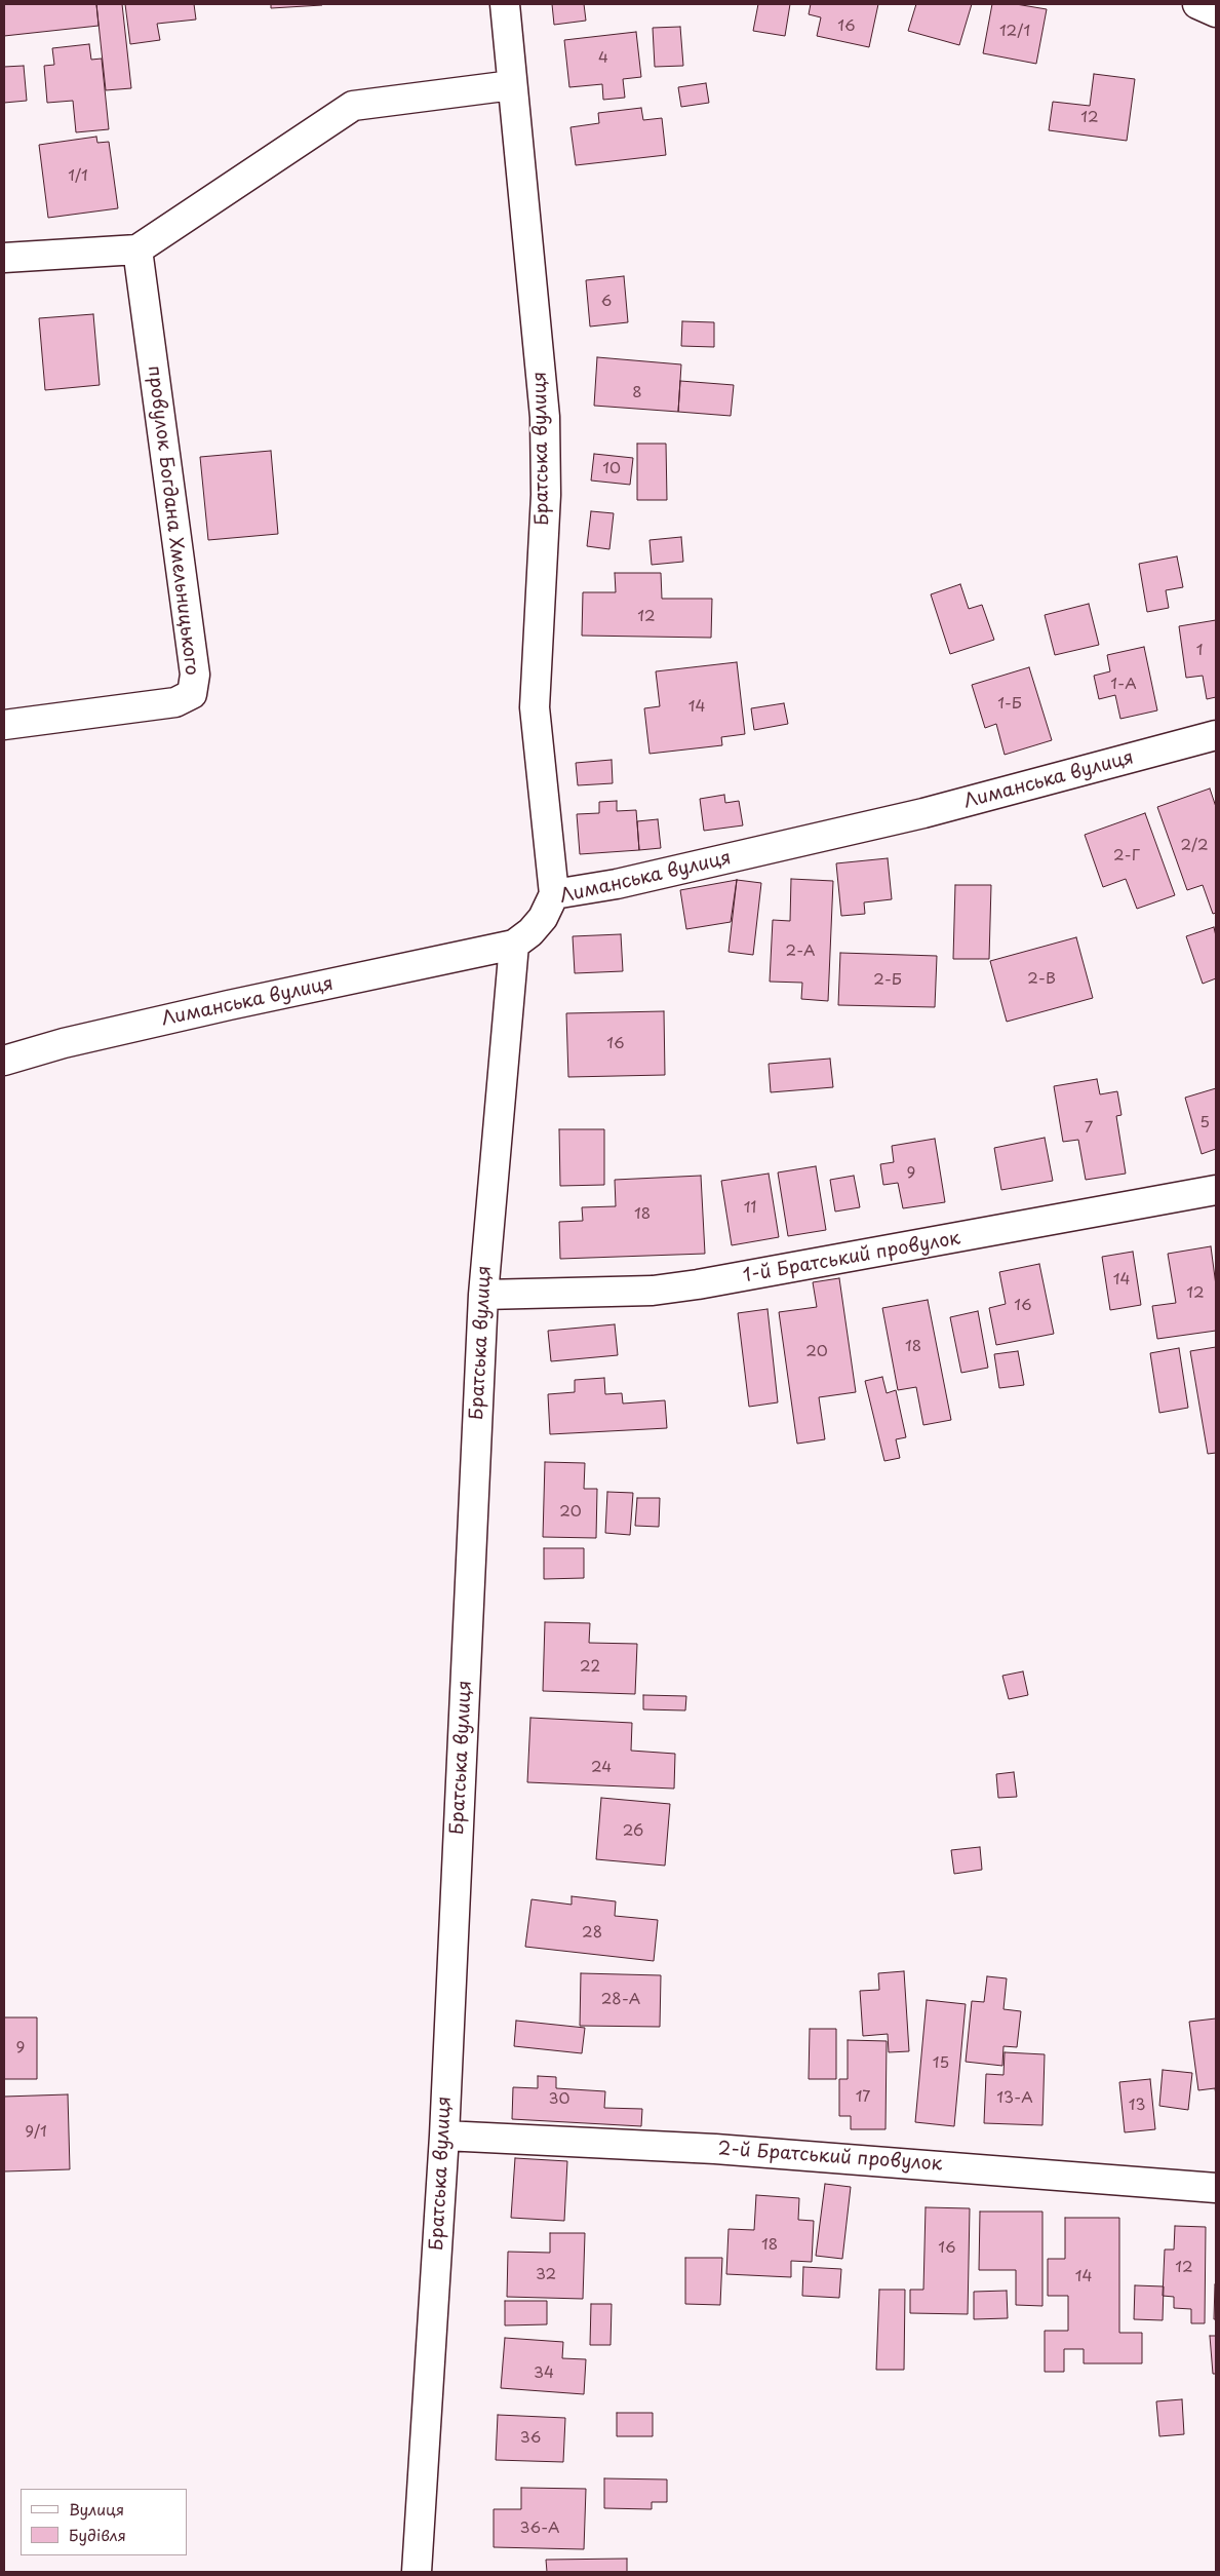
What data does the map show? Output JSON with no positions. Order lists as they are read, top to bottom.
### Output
{
  "streets": {
    "street": [
      "Братська вулиця",
      "провулок Богдана Хмельницького",
      "Лиманська вулиця",
      "1-й Братський провулок",
      "2-й Братський провулок"
    ]
  },
  "crossings": [
    ["Братська вулиця", "Лиманська вулиця"],
    ["Братська вулиця", "1-й Братський провулок"],
    ["Братська вулиця", "2-й Братський провулок"]
  ],
  "house_numbers": [
    "16",
    "12/1",
    "4",
    "12",
    "1/1",
    "6",
    "8",
    "10",
    "12",
    "1",
    "1-А",
    "1-Б",
    "14",
    "2/2",
    "2-Г",
    "2-А",
    "2-В",
    "2-Б",
    "16",
    "5",
    "7",
    "9",
    "11",
    "18",
    "14",
    "12",
    "16",
    "18",
    "20",
    "20",
    "22",
    "24",
    "26",
    "28",
    "28-А",
    "9",
    "15",
    "17",
    "13-А",
    "30",
    "13",
    "9/1",
    "18",
    "16",
    "12",
    "32",
    "14",
    "34",
    "36",
    "36-А"
  ],
  "legend": ["Вулиця", "Будівля"]
}
